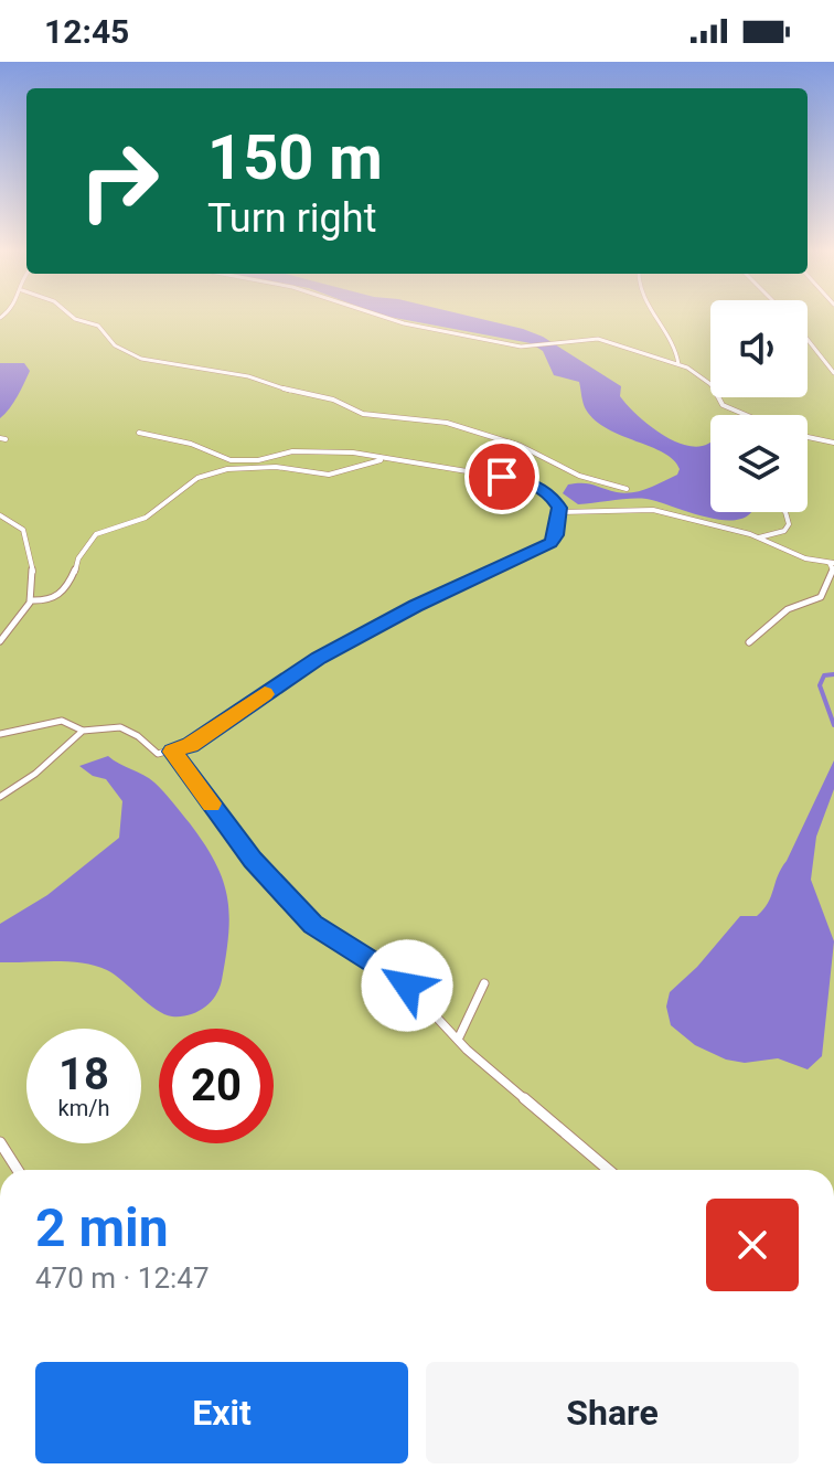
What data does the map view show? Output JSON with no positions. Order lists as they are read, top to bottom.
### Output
{
  "page": {
    "status": "12:45",
    "turn": ["150 m", "Turn right"],
    "speed": "18 km/h",
    "limit": "20",
    "heading": ["2 min", "470 m · 12:47"],
    "buttons": ["Exit", "Share"]
  }
}
